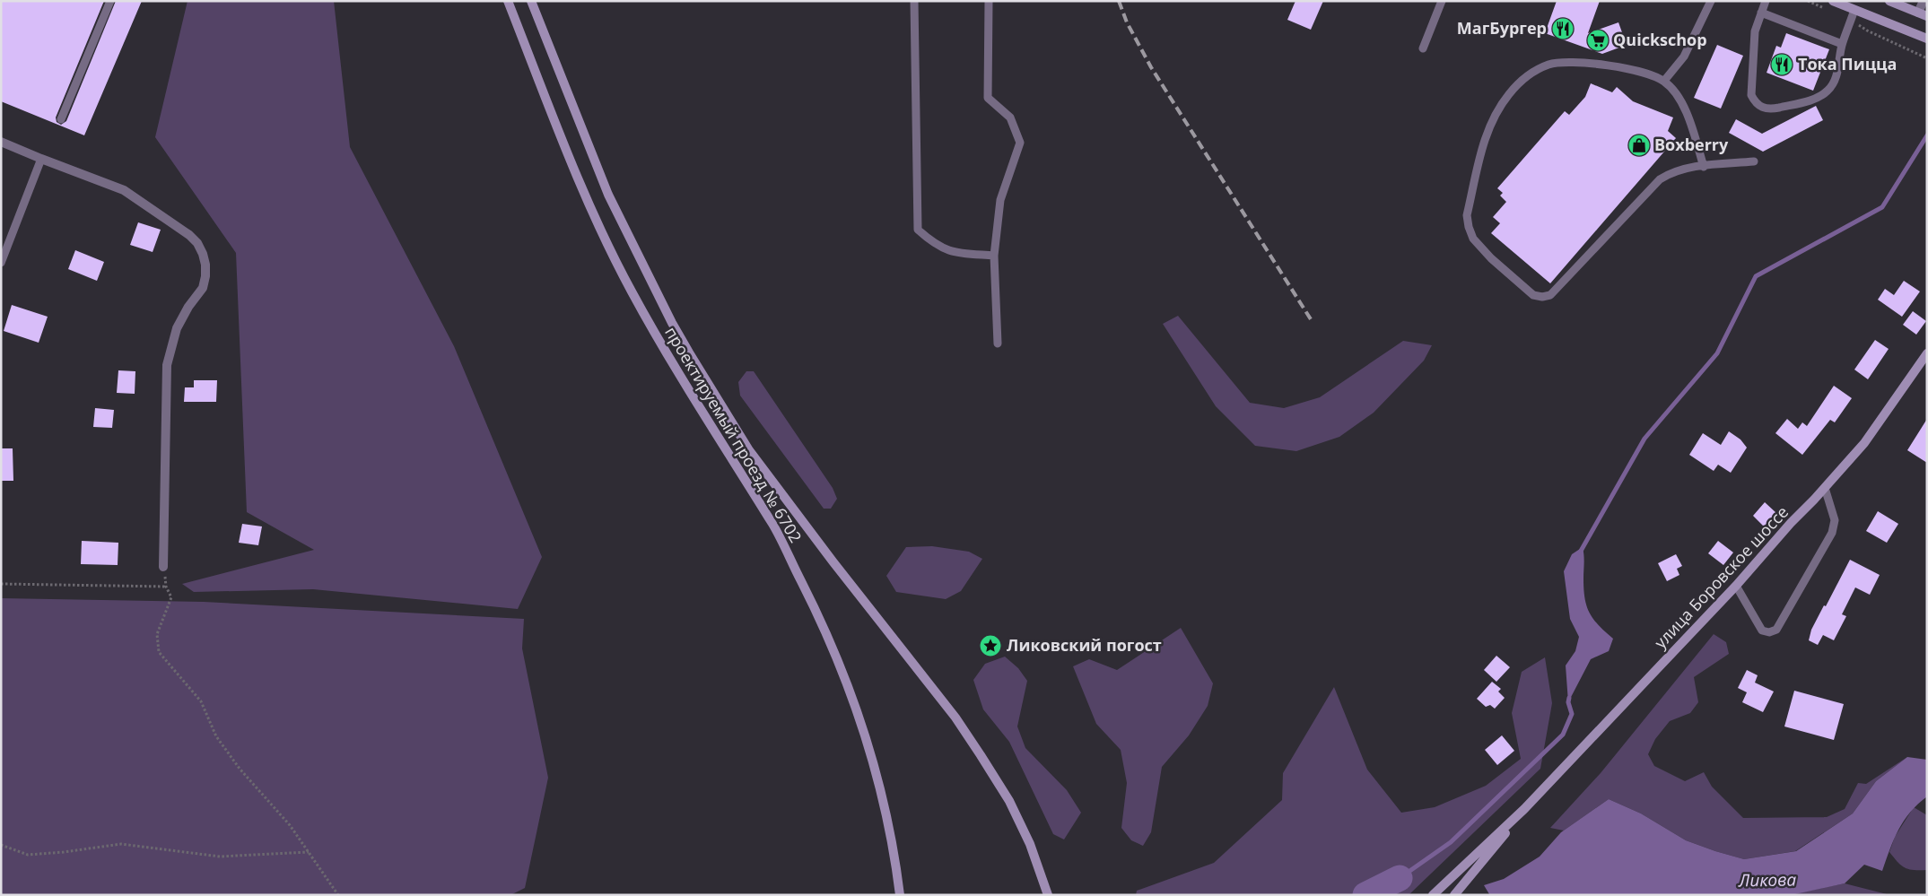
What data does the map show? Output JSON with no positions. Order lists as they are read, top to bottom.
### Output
{
  "streets": {
    "main road": ["проектируемый проезд № 6702", "улица Боровское шоссе"]
  },
  "water": ["Ликова"],
  "places": {
    "restaurant": ["МагБургер", "Тока Пицца"],
    "supermarket": ["Quickschop"],
    "shop": ["Boxberry"],
    "place": ["Ликовский погост"]
  }
}
